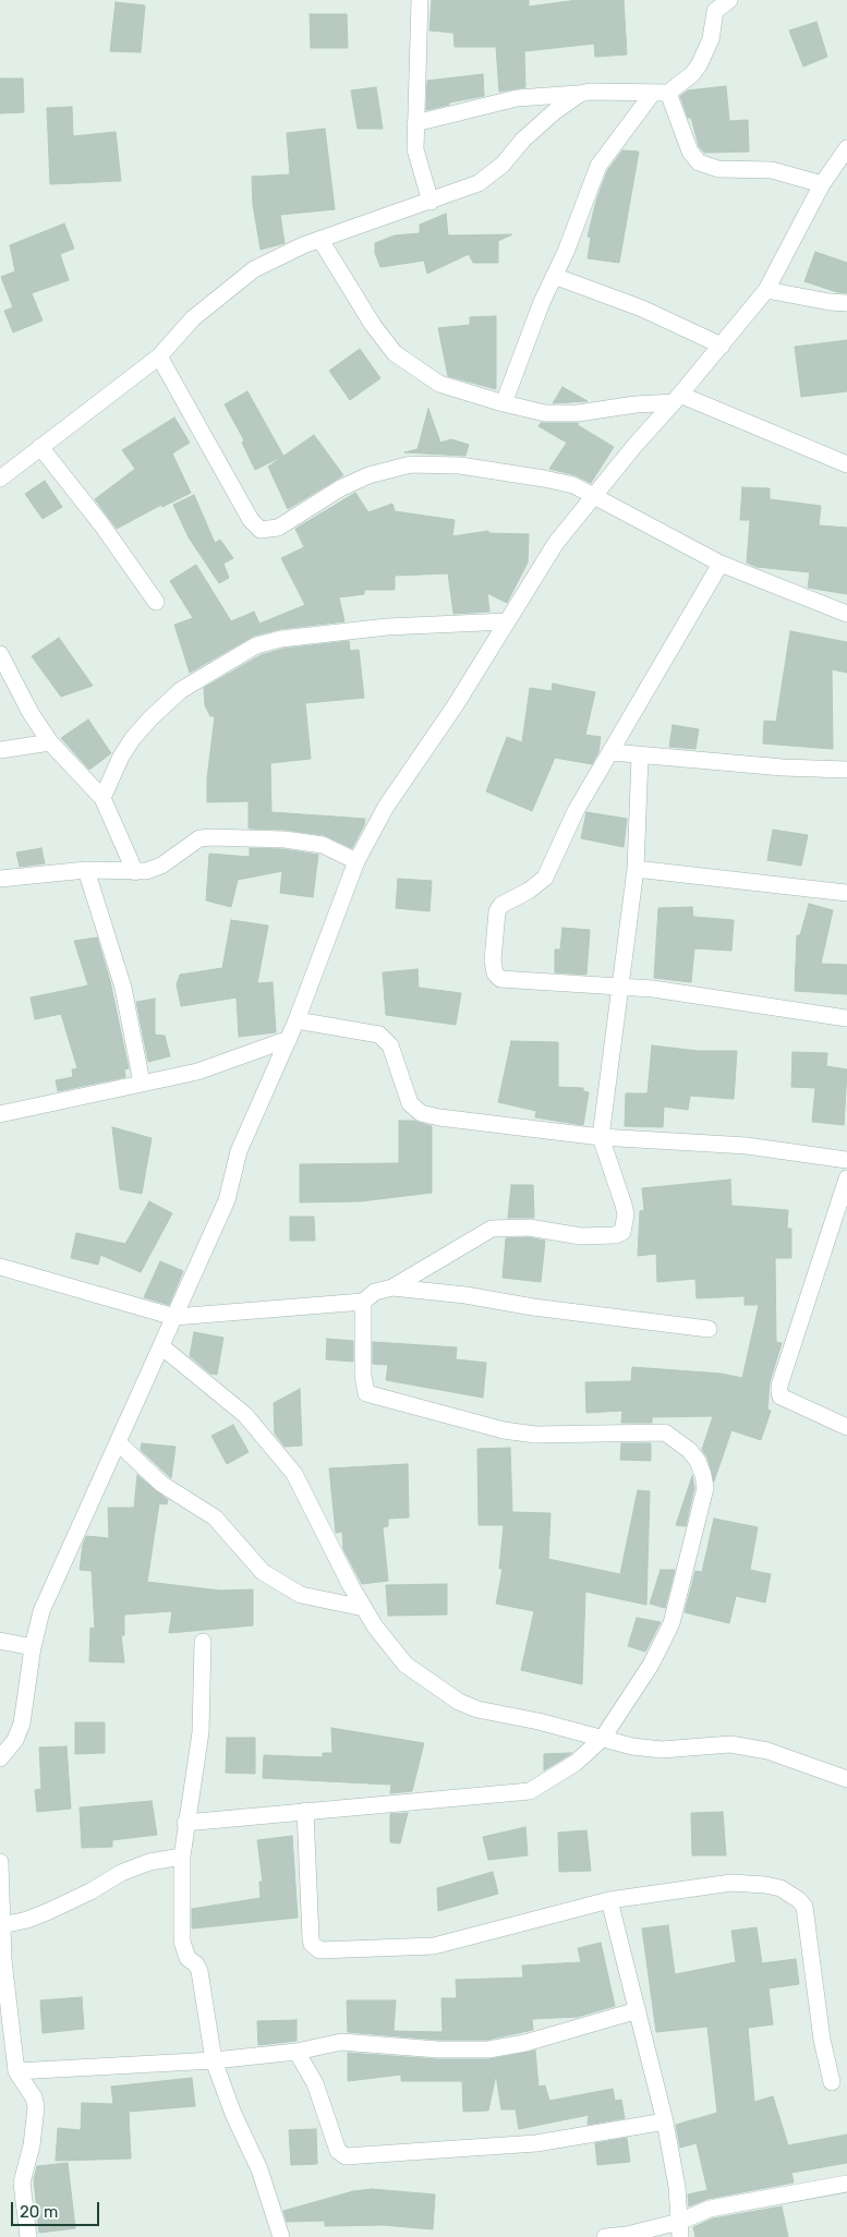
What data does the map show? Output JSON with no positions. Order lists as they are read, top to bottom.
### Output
{
  "scale_bar": "20 m"
}
